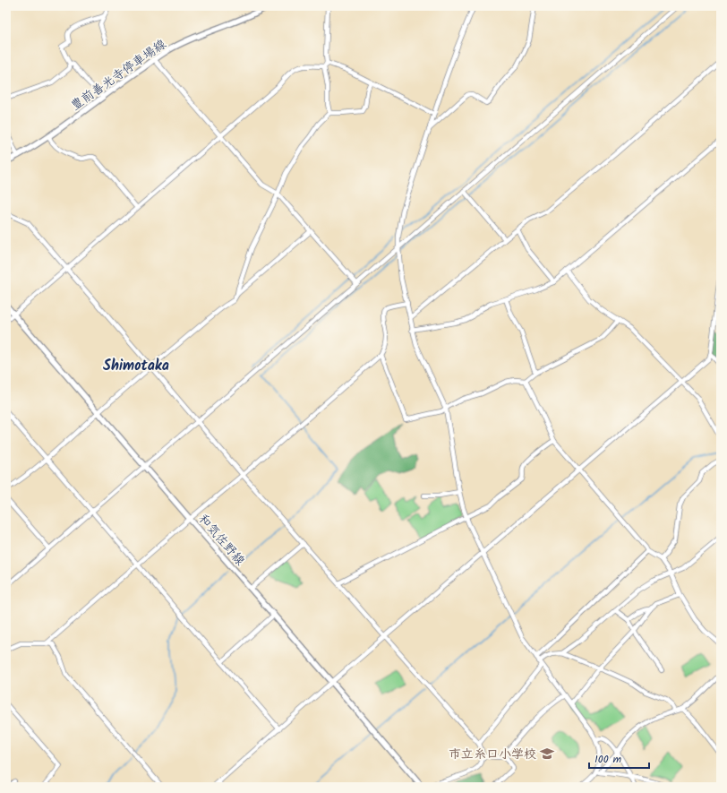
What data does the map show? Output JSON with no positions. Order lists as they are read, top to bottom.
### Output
{
  "streets": {
    "main road": ["豊前善光寺停車場線", "和気佐野線"]
  },
  "districts": ["Shimotaka"],
  "places": {
    "school or university": ["市立糸口小学校"]
  },
  "scale_bar": "100 m"
}
